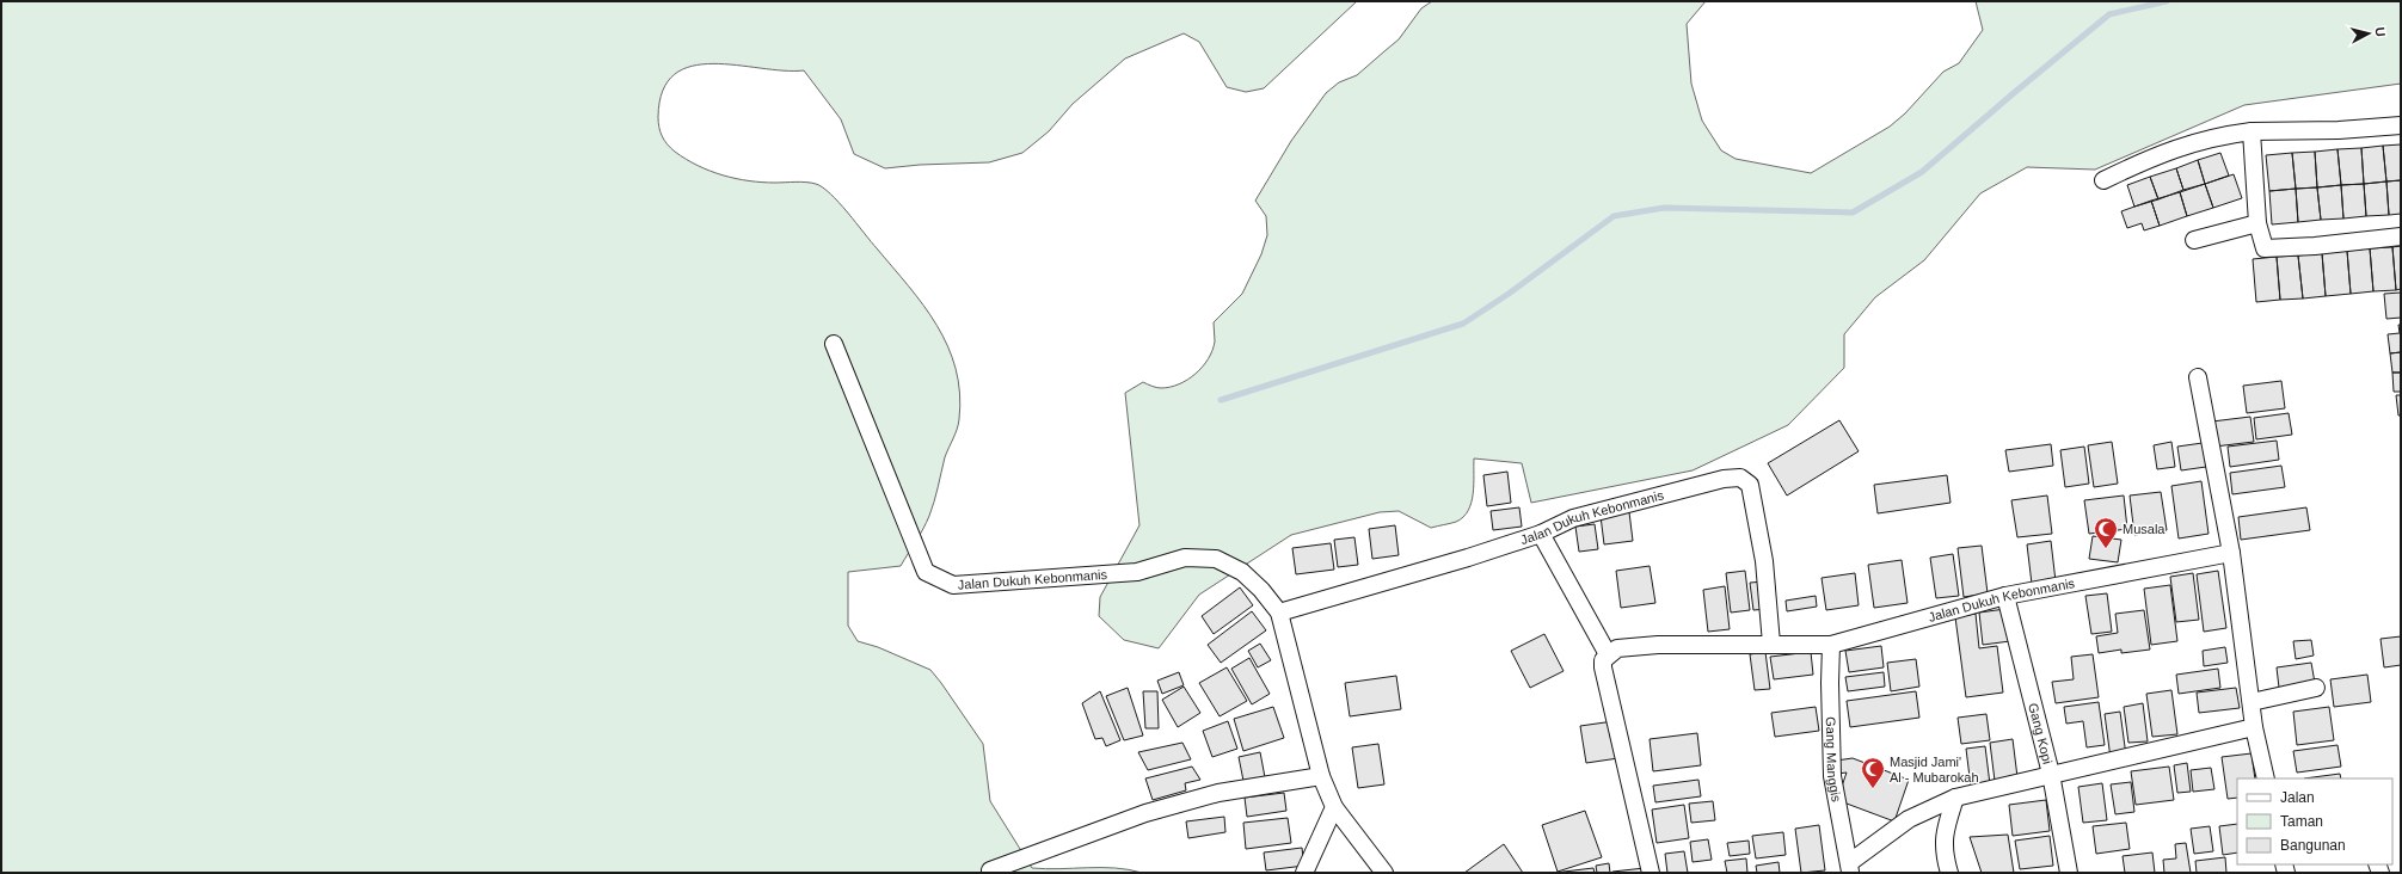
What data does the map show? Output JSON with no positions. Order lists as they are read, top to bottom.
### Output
{
  "streets": {
    "street": ["Jalan Dukuh Kebonmanis", "Gang Kopi", "Gang Manggis"]
  },
  "crossings": [
    ["Jalan Dukuh Kebonmanis", "Gang Kopi"],
    ["Jalan Dukuh Kebonmanis", "Gang Manggis"]
  ],
  "places": {
    "mosque": ["Musala", "Masjid Jami' Al - Mubarokah"]
  },
  "legend": ["Jalan", "Taman", "Bangunan"],
  "north": "right"
}
